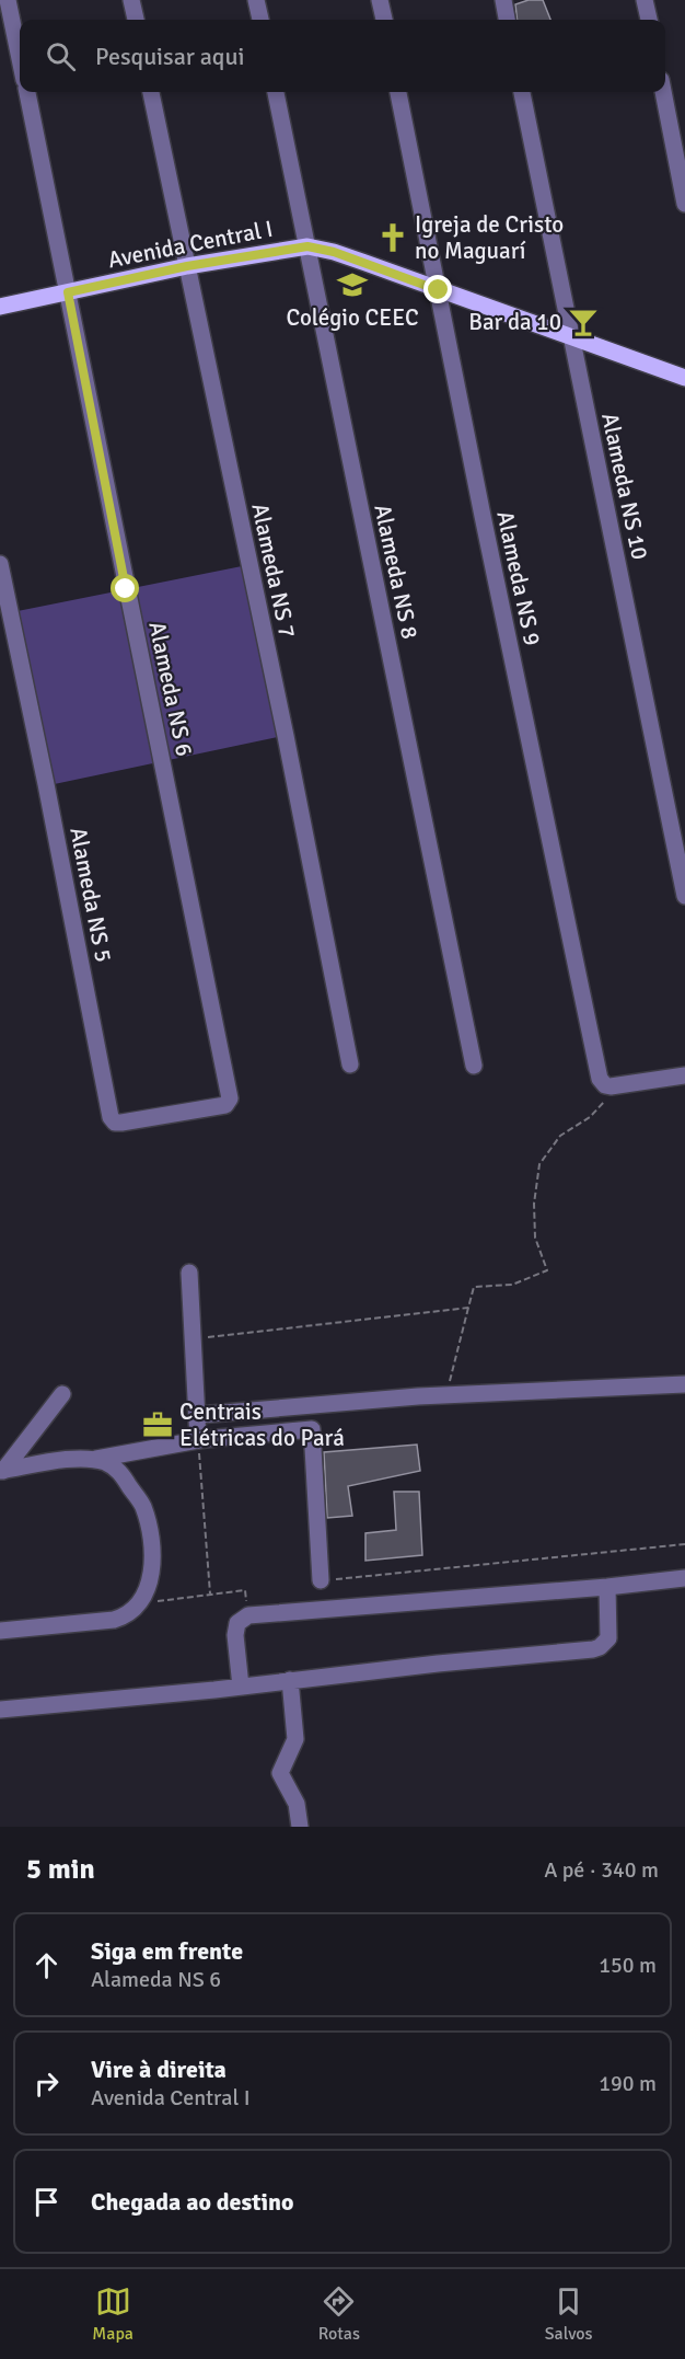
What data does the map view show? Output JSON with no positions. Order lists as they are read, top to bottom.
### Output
{
  "streets": {
    "main road": ["Avenida Central I"],
    "street": [
      "Alameda NS 10",
      "Alameda NS 7",
      "Alameda NS 8",
      "Alameda NS 9",
      "Alameda NS 6",
      "Alameda NS 5"
    ]
  },
  "crossings": [
    ["Avenida Central I", "Alameda NS 10"],
    ["Avenida Central I", "Alameda NS 7"],
    ["Avenida Central I", "Alameda NS 8"],
    ["Avenida Central I", "Alameda NS 9"],
    ["Avenida Central I", "Alameda NS 6"],
    ["Alameda NS 6", "Alameda NS 5"]
  ],
  "places": {
    "church": ["Igreja de Cristo no Maguarí"],
    "school or university": ["Colégio CEEC"],
    "bar": ["Bar da 10"],
    "office": ["Centrais Elétricas do Pará"]
  },
  "page": {
    "search": "Pesquisar aqui",
    "heading": ["5 min", "A pé · 340 m"],
    "list": [
      ["Siga em frente", "Alameda NS 6", "150 m"],
      ["Vire à direita", "Avenida Central I", "190 m"],
      "Chegada ao destino"
    ],
    "nav": ["Mapa", "Rotas", "Salvos"]
  }
}
